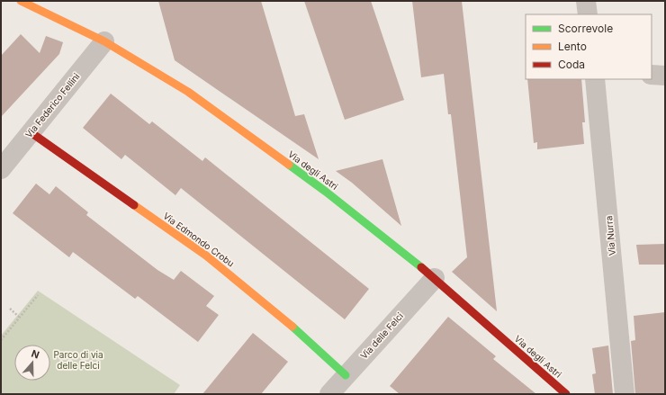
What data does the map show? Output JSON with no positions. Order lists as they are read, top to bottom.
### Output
{
  "streets": {
    "street": [
      "Via Federico Fellini",
      "Via degli Astri",
      "Via Nurra",
      "Via Edmondo Crobu",
      "Via delle Felci"
    ]
  },
  "crossings": [
    ["Via Federico Fellini", "Via degli Astri"],
    ["Via Federico Fellini", "Via Edmondo Crobu"],
    ["Via degli Astri", "Via delle Felci"],
    ["Via Edmondo Crobu", "Via delle Felci"]
  ],
  "parks": ["Parco di via delle Felci"],
  "legend": ["Scorrevole", "Lento", "Coda"],
  "north": "top"
}
